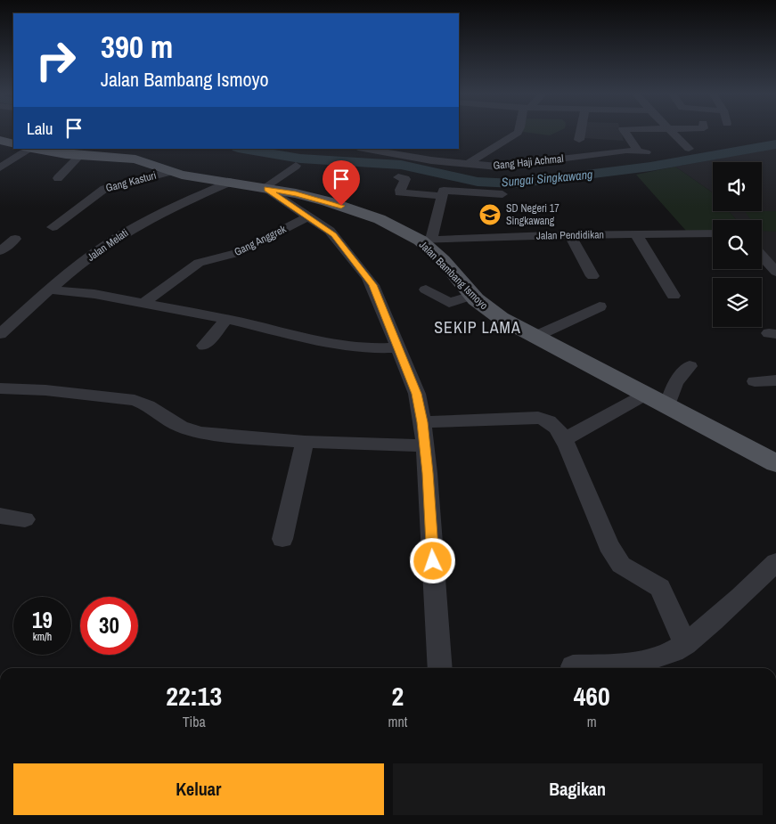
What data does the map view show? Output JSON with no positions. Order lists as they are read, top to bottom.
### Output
{
  "streets": {
    "main road": ["Jalan Bambang Ismoyo"],
    "street": [
      "Gang Haji Achmal",
      "Gang Kasturi",
      "Jalan Pendidikan",
      "Gang Anggrek",
      "Jalan Melati"
    ]
  },
  "crossings": [
    ["Gang Kasturi", "Jalan Bambang Ismoyo"],
    ["Jalan Pendidikan", "Jalan Bambang Ismoyo"],
    ["Jalan Melati", "Jalan Bambang Ismoyo"]
  ],
  "districts": ["SEKIP LAMA"],
  "water": ["Sungai Singkawang"],
  "places": {
    "school or university": ["SD Negeri 17 Singkawang"]
  },
  "page": {
    "turn": ["390 m", "Jalan Bambang Ismoyo"],
    "then": "Lalu",
    "speed": "19 km/h",
    "limit": "30",
    "eta": [
      "22:13",
      "Tiba",
      "2",
      "mnt",
      "460",
      "m"
    ],
    "buttons": ["Keluar", "Bagikan"]
  }
}
